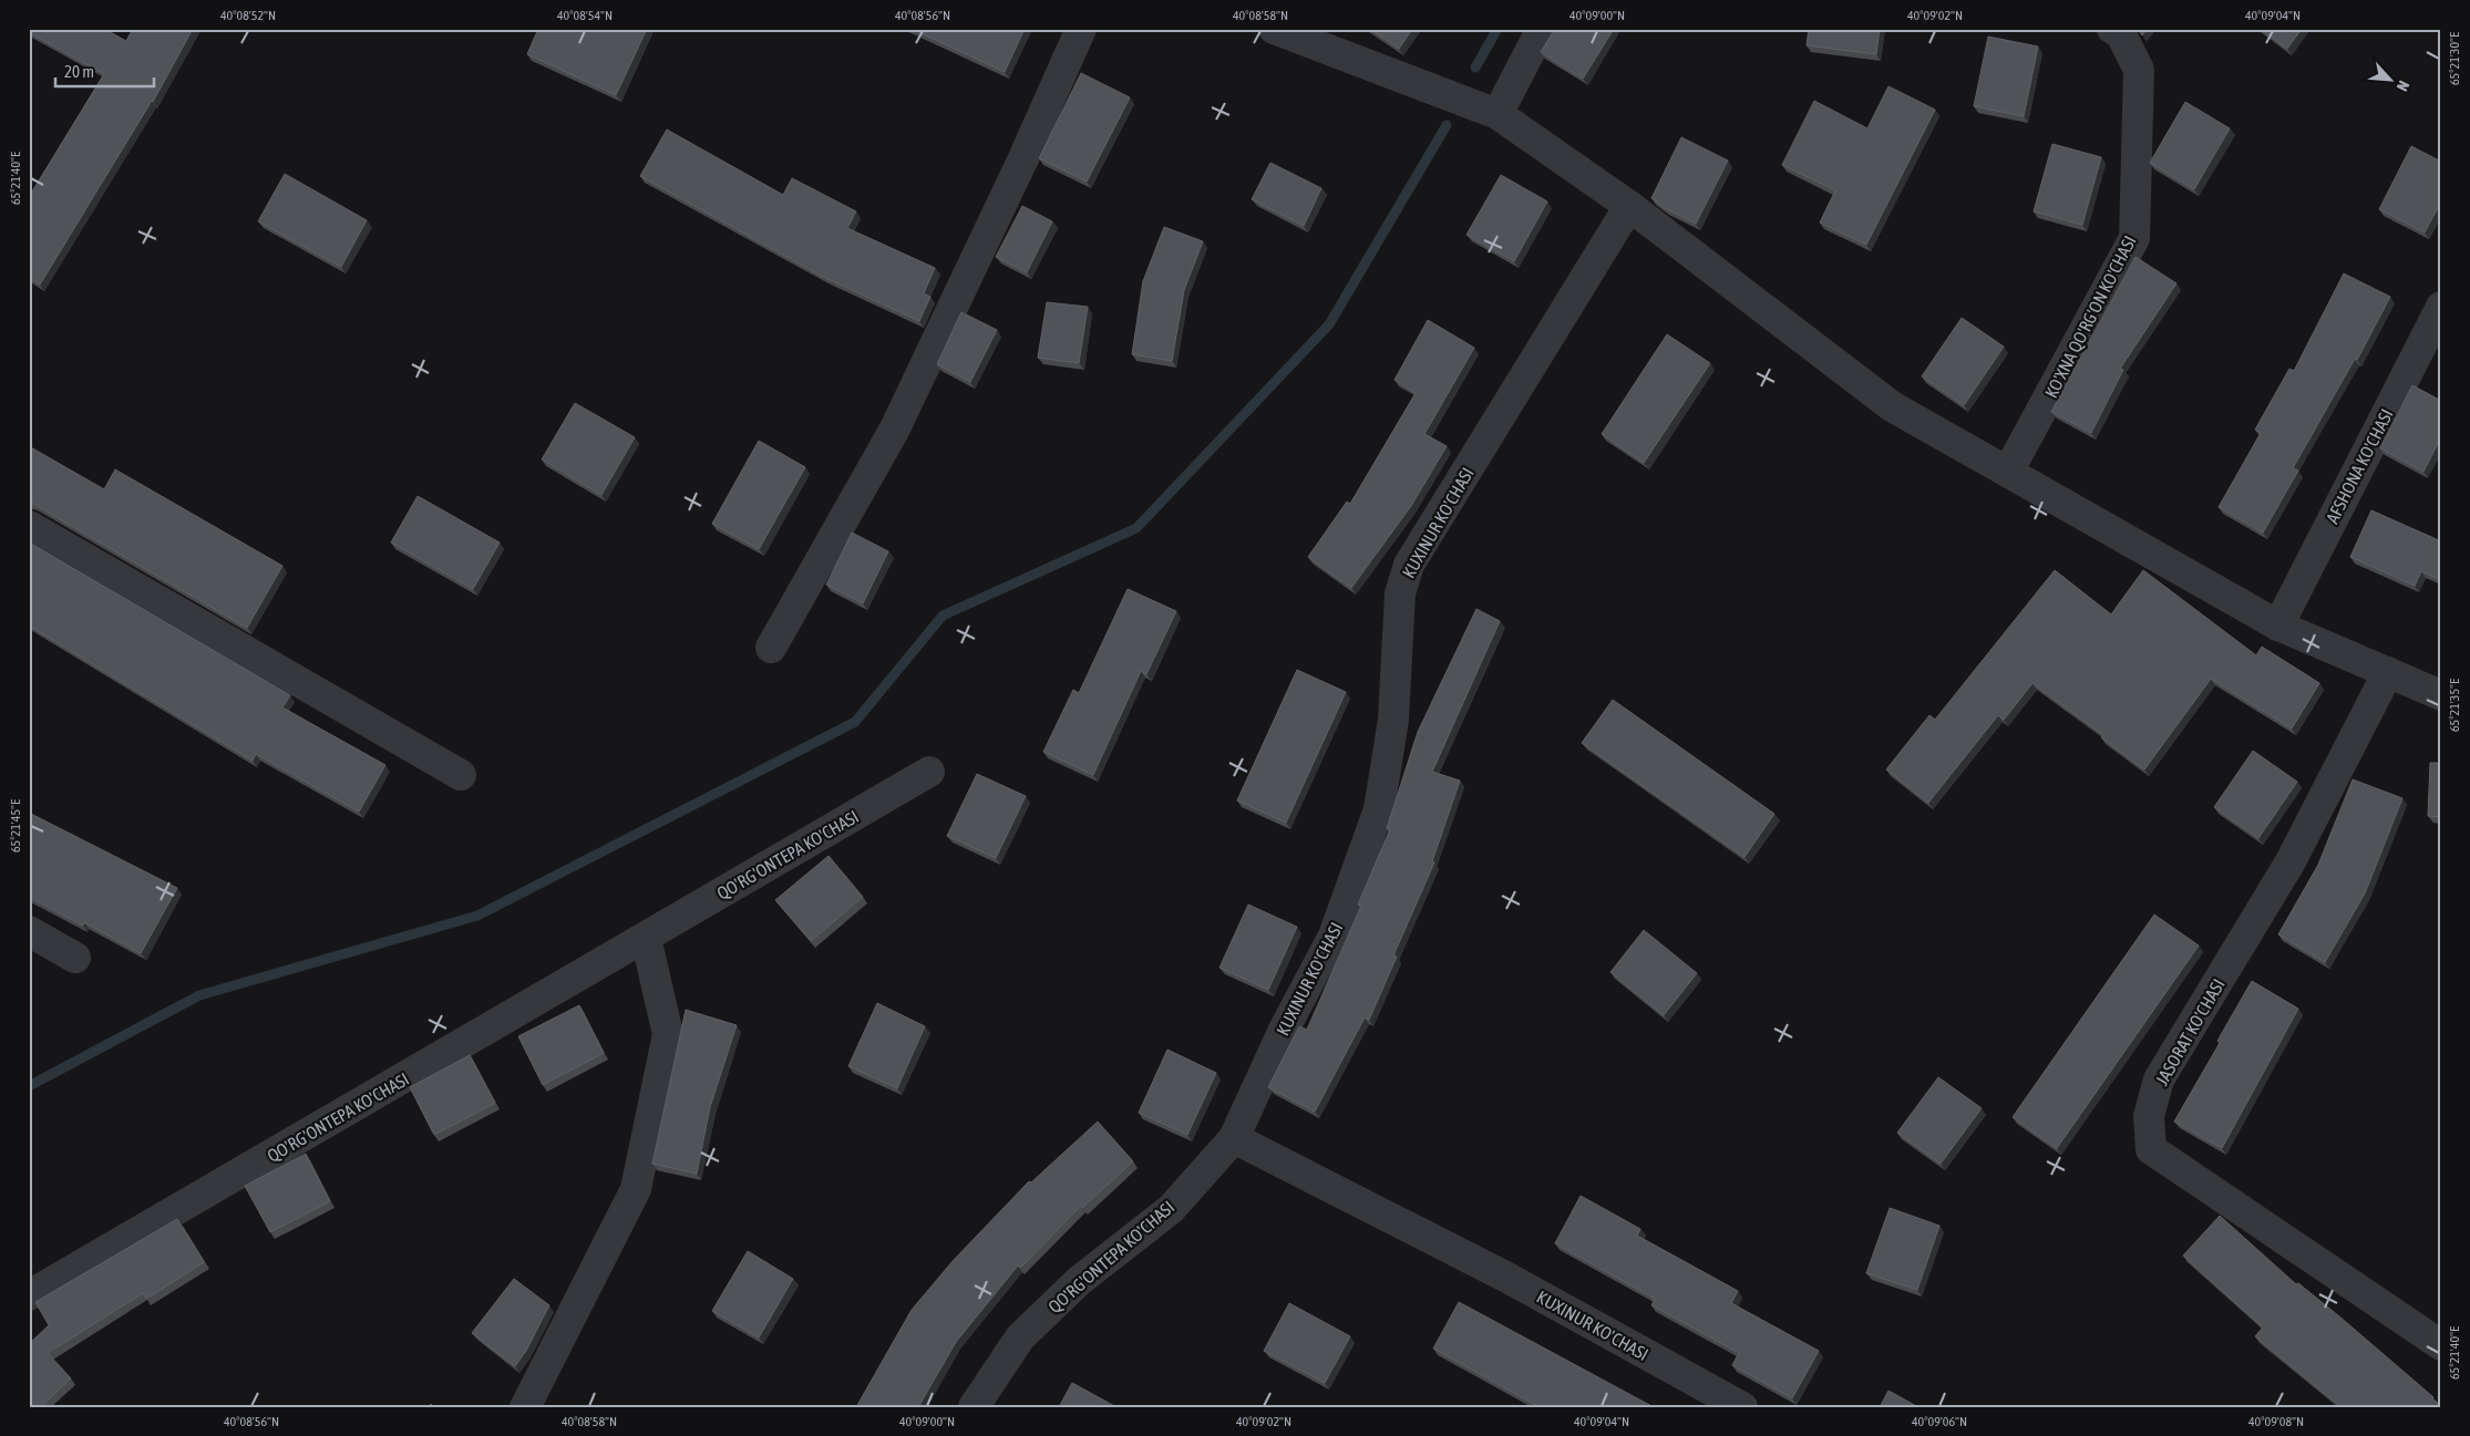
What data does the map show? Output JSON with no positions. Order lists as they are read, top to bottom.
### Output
{
  "streets": {
    "street": [
      "KO'XNA QO'RG'ON KO'CHASI",
      "AFSHONA KO'CHASI",
      "KUXINUR KO'CHASI",
      "QO'RG'ONTEPA KO'CHASI",
      "JASORAT KO'CHASI"
    ]
  },
  "crossings": [
    ["KUXINUR KO'CHASI", "QO'RG'ONTEPA KO'CHASI"]
  ],
  "scale_bar": "20 m",
  "north": "bottom right",
  "coordinates": [
    "40°08'52\"N",
    "40°08'54\"N",
    "40°08'56\"N",
    "40°08'58\"N",
    "40°09'00\"N",
    "40°09'02\"N",
    "40°09'04\"N",
    "65°21'30\"E",
    "65°21'40\"E",
    "65°21'35\"E",
    "65°21'45\"E",
    "40°09'06\"N",
    "40°09'08\"N"
  ]
}
